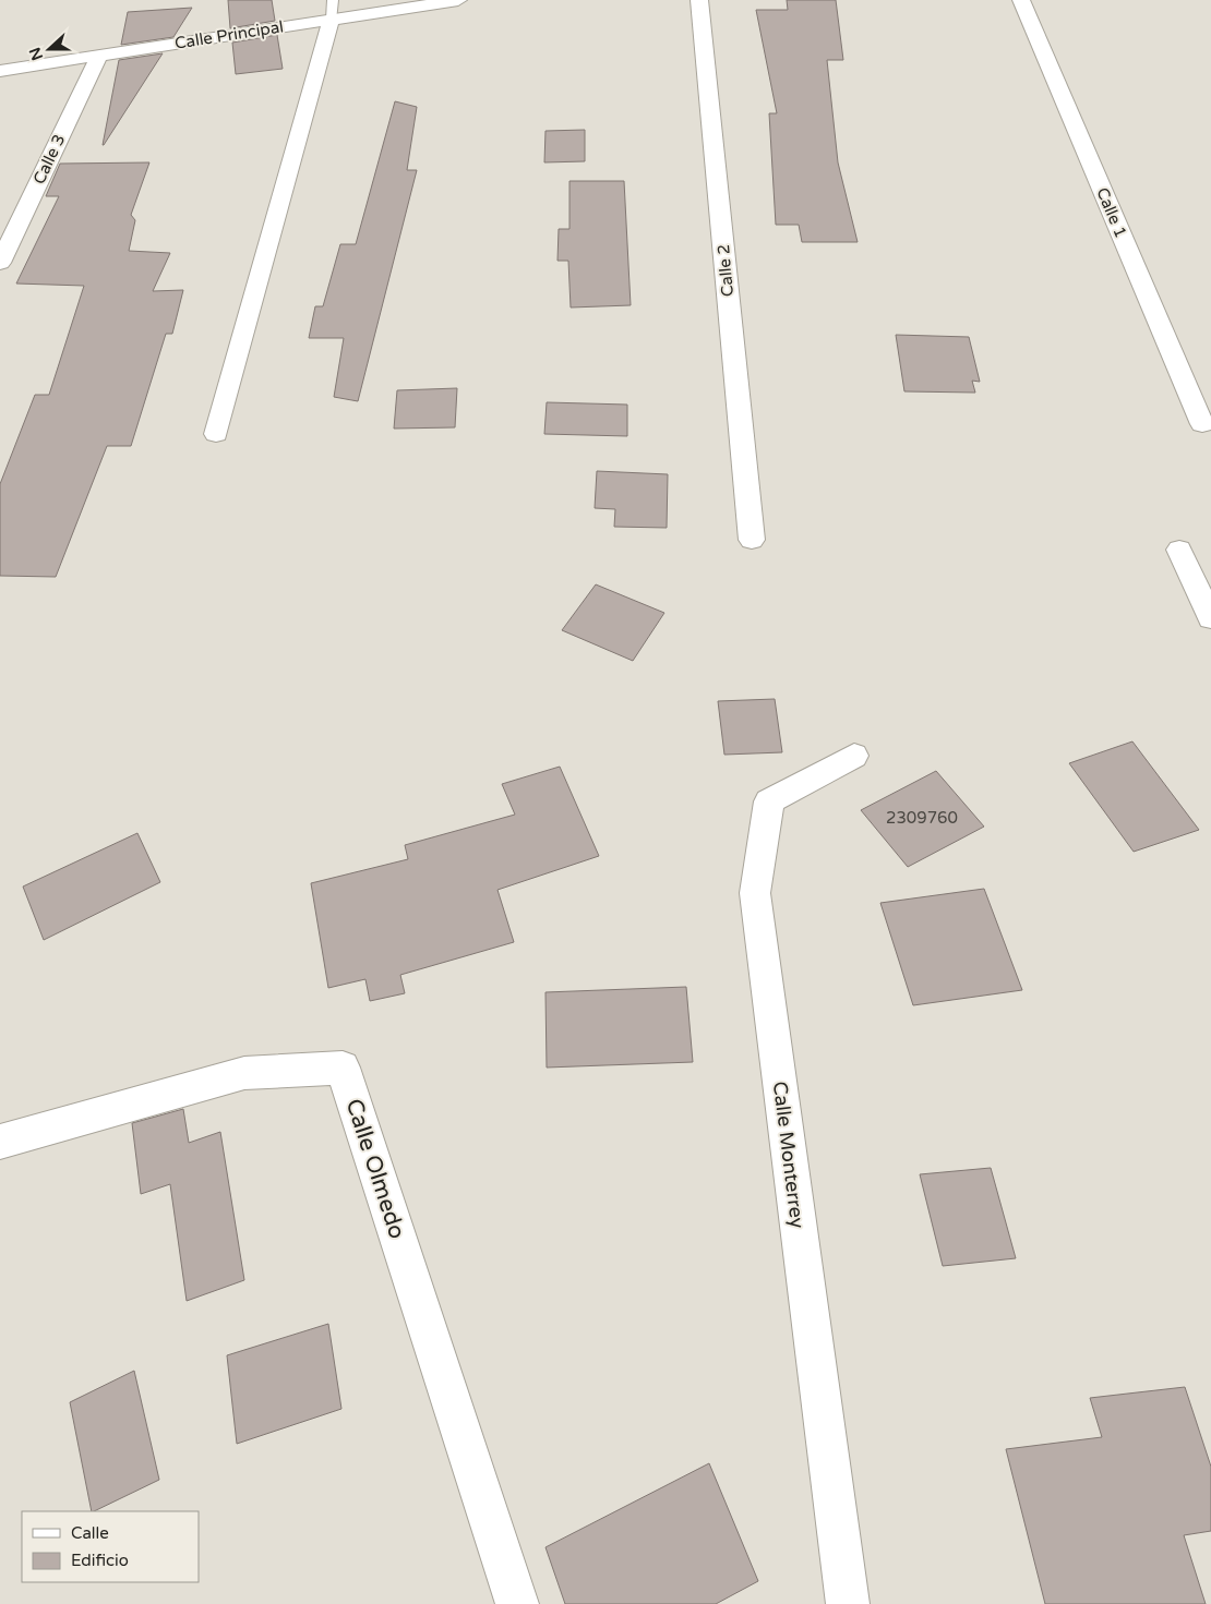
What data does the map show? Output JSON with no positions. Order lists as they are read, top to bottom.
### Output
{
  "streets": {
    "street": [
      "Calle Principal",
      "Calle 3",
      "Calle 1",
      "Calle 2",
      "Calle Monterrey",
      "Calle Olmedo"
    ]
  },
  "crossings": [
    ["Calle Principal", "Calle 3"]
  ],
  "house_numbers": ["2309760"],
  "legend": ["Calle", "Edificio"],
  "north": "left"
}
